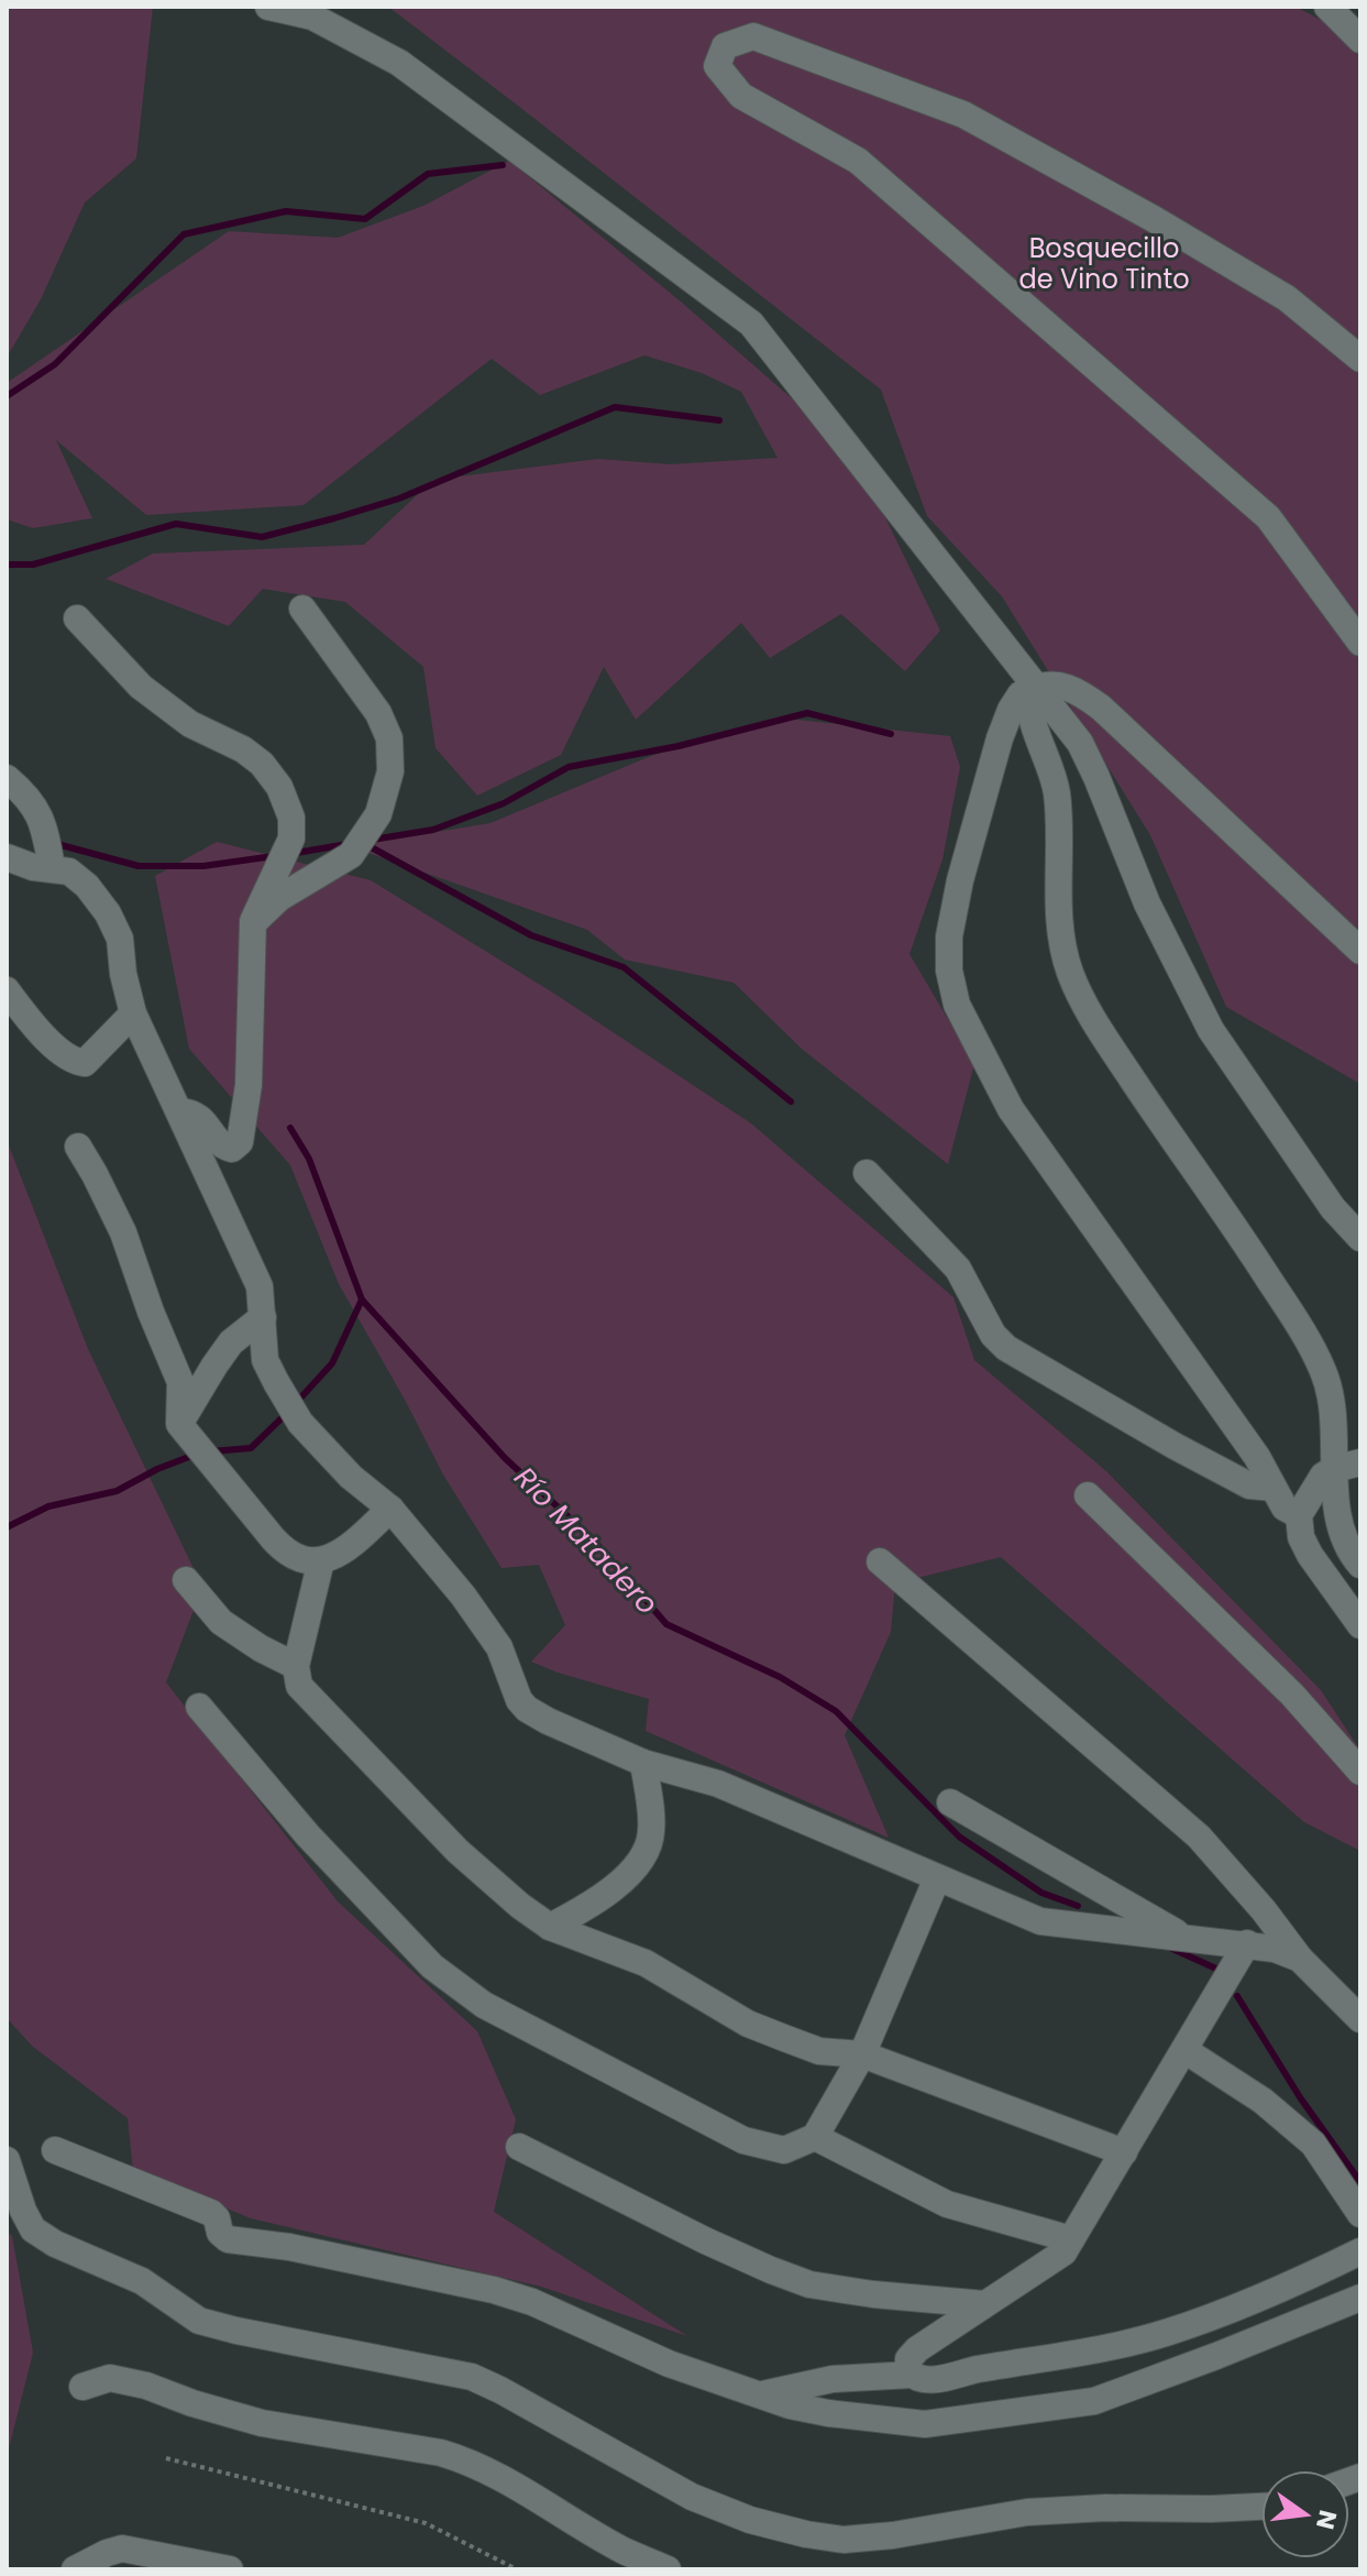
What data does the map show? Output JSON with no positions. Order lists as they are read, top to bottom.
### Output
{
  "water": ["Río Matadero"],
  "parks": ["Bosquecillo de Vino Tinto"],
  "north": "right"
}
